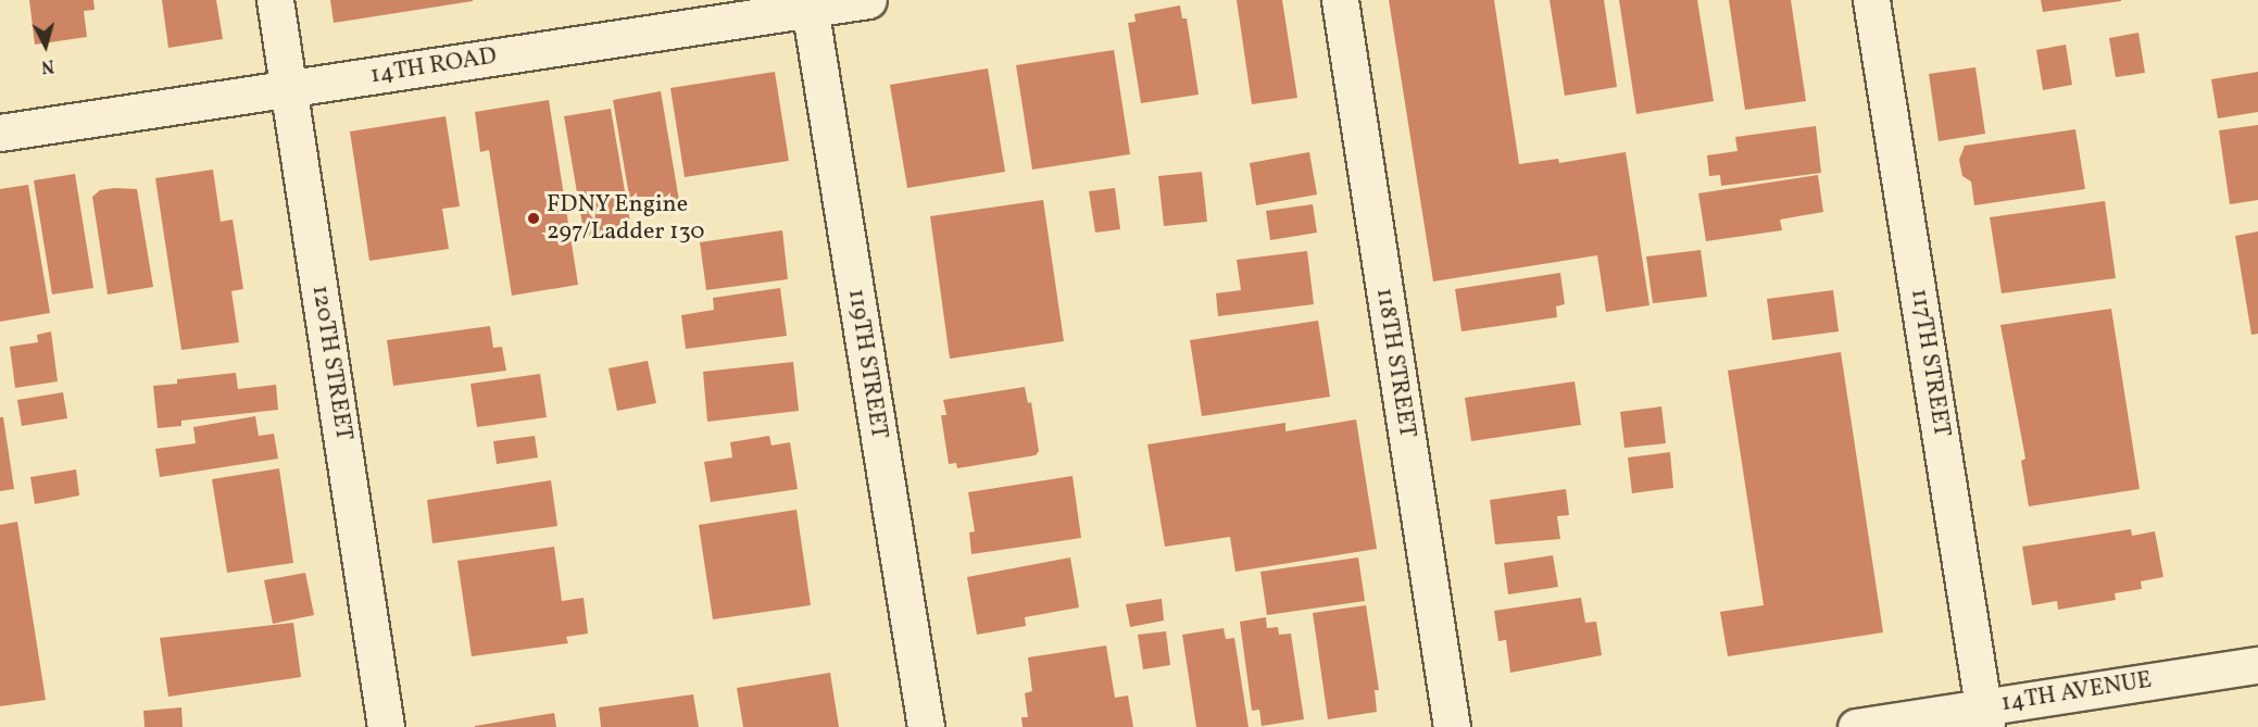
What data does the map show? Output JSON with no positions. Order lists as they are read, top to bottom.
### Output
{
  "streets": {
    "street": [
      "14TH ROAD",
      "120TH STREET",
      "118TH STREET",
      "117TH STREET",
      "119TH STREET",
      "14TH AVENUE"
    ]
  },
  "crossings": [
    ["14TH ROAD", "120TH STREET"],
    ["14TH ROAD", "119TH STREET"],
    ["117TH STREET", "14TH AVENUE"]
  ],
  "places": ["FDNY Engine 297/Ladder 130"],
  "north": "bottom"
}
